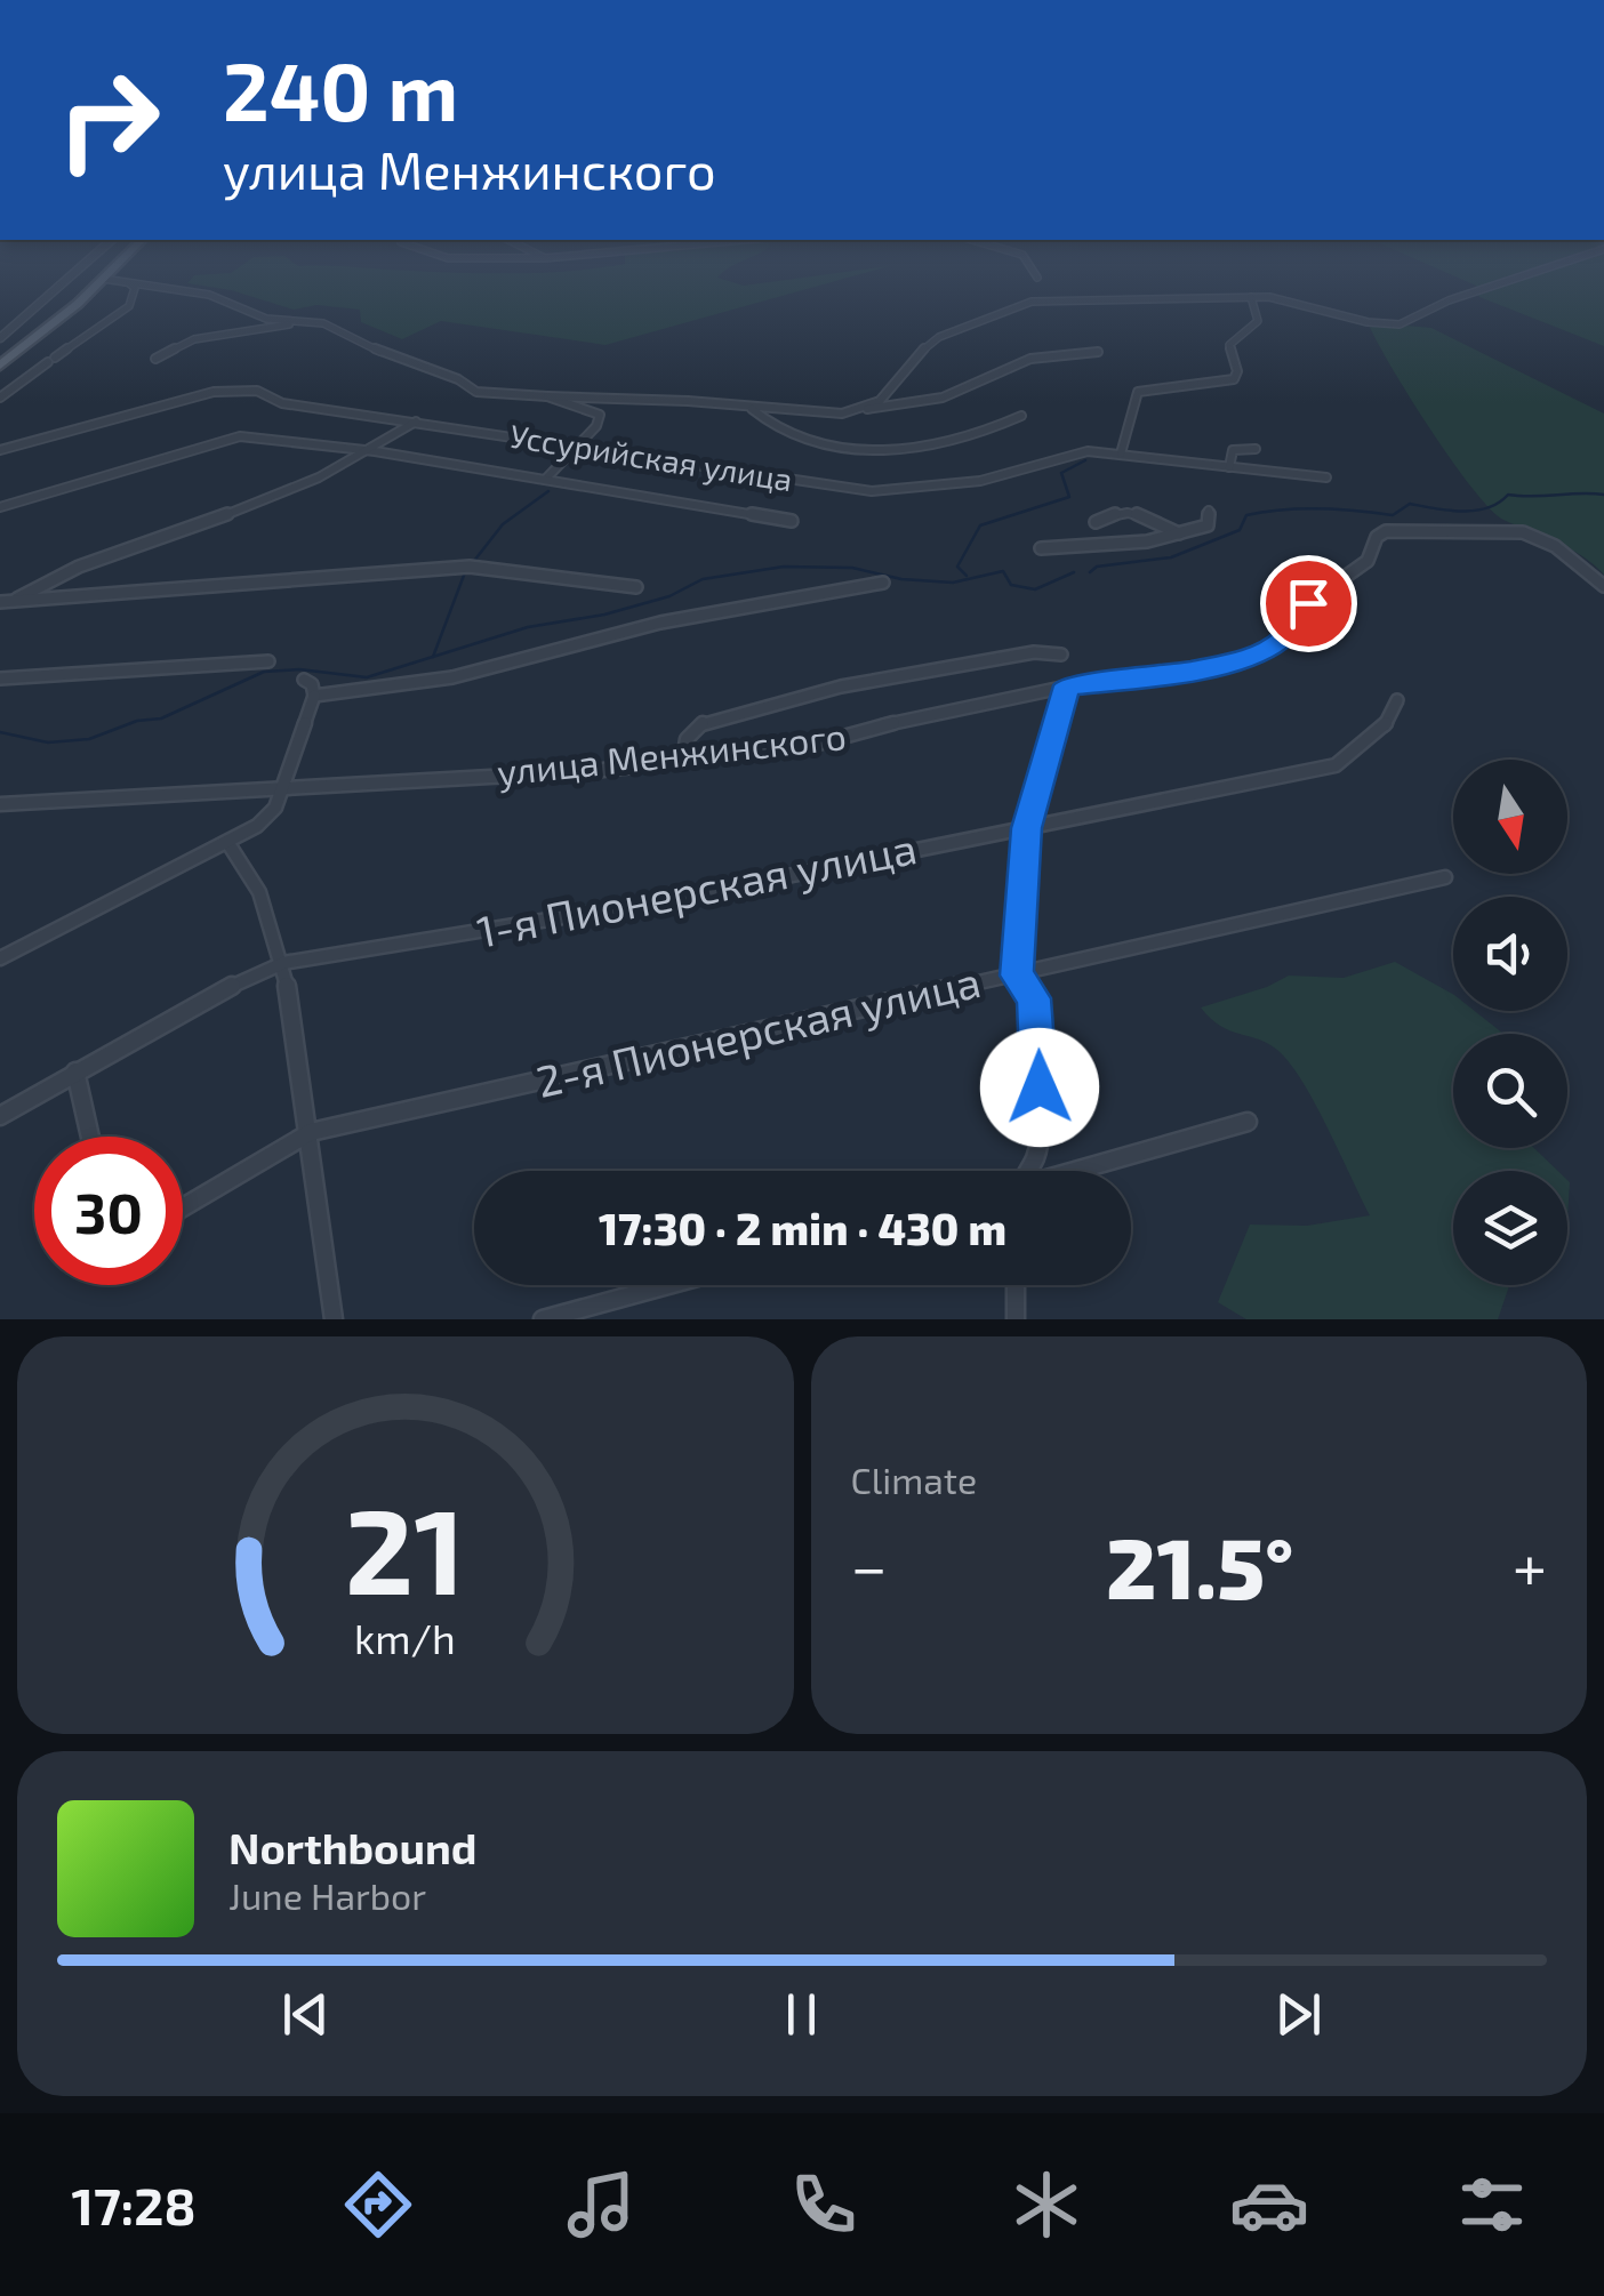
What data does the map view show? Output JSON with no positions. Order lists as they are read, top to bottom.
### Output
{
  "streets": {
    "street": [
      "Уссурийская улица",
      "улица Менжинского",
      "1-я Пионерская улица",
      "2-я Пионерская улица"
    ]
  },
  "north": "bottom",
  "page": {
    "turn": ["240 m", "улица Менжинского"],
    "limit": "30",
    "trip": "17:30 · 2 min · 430 m",
    "tile": "Climate",
    "heat": ["−", "21.5°", "+"],
    "song": ["Northbound", "June Harbor"],
    "tabs": "17:28",
    "gauge": ["21", "km/h"]
  }
}
